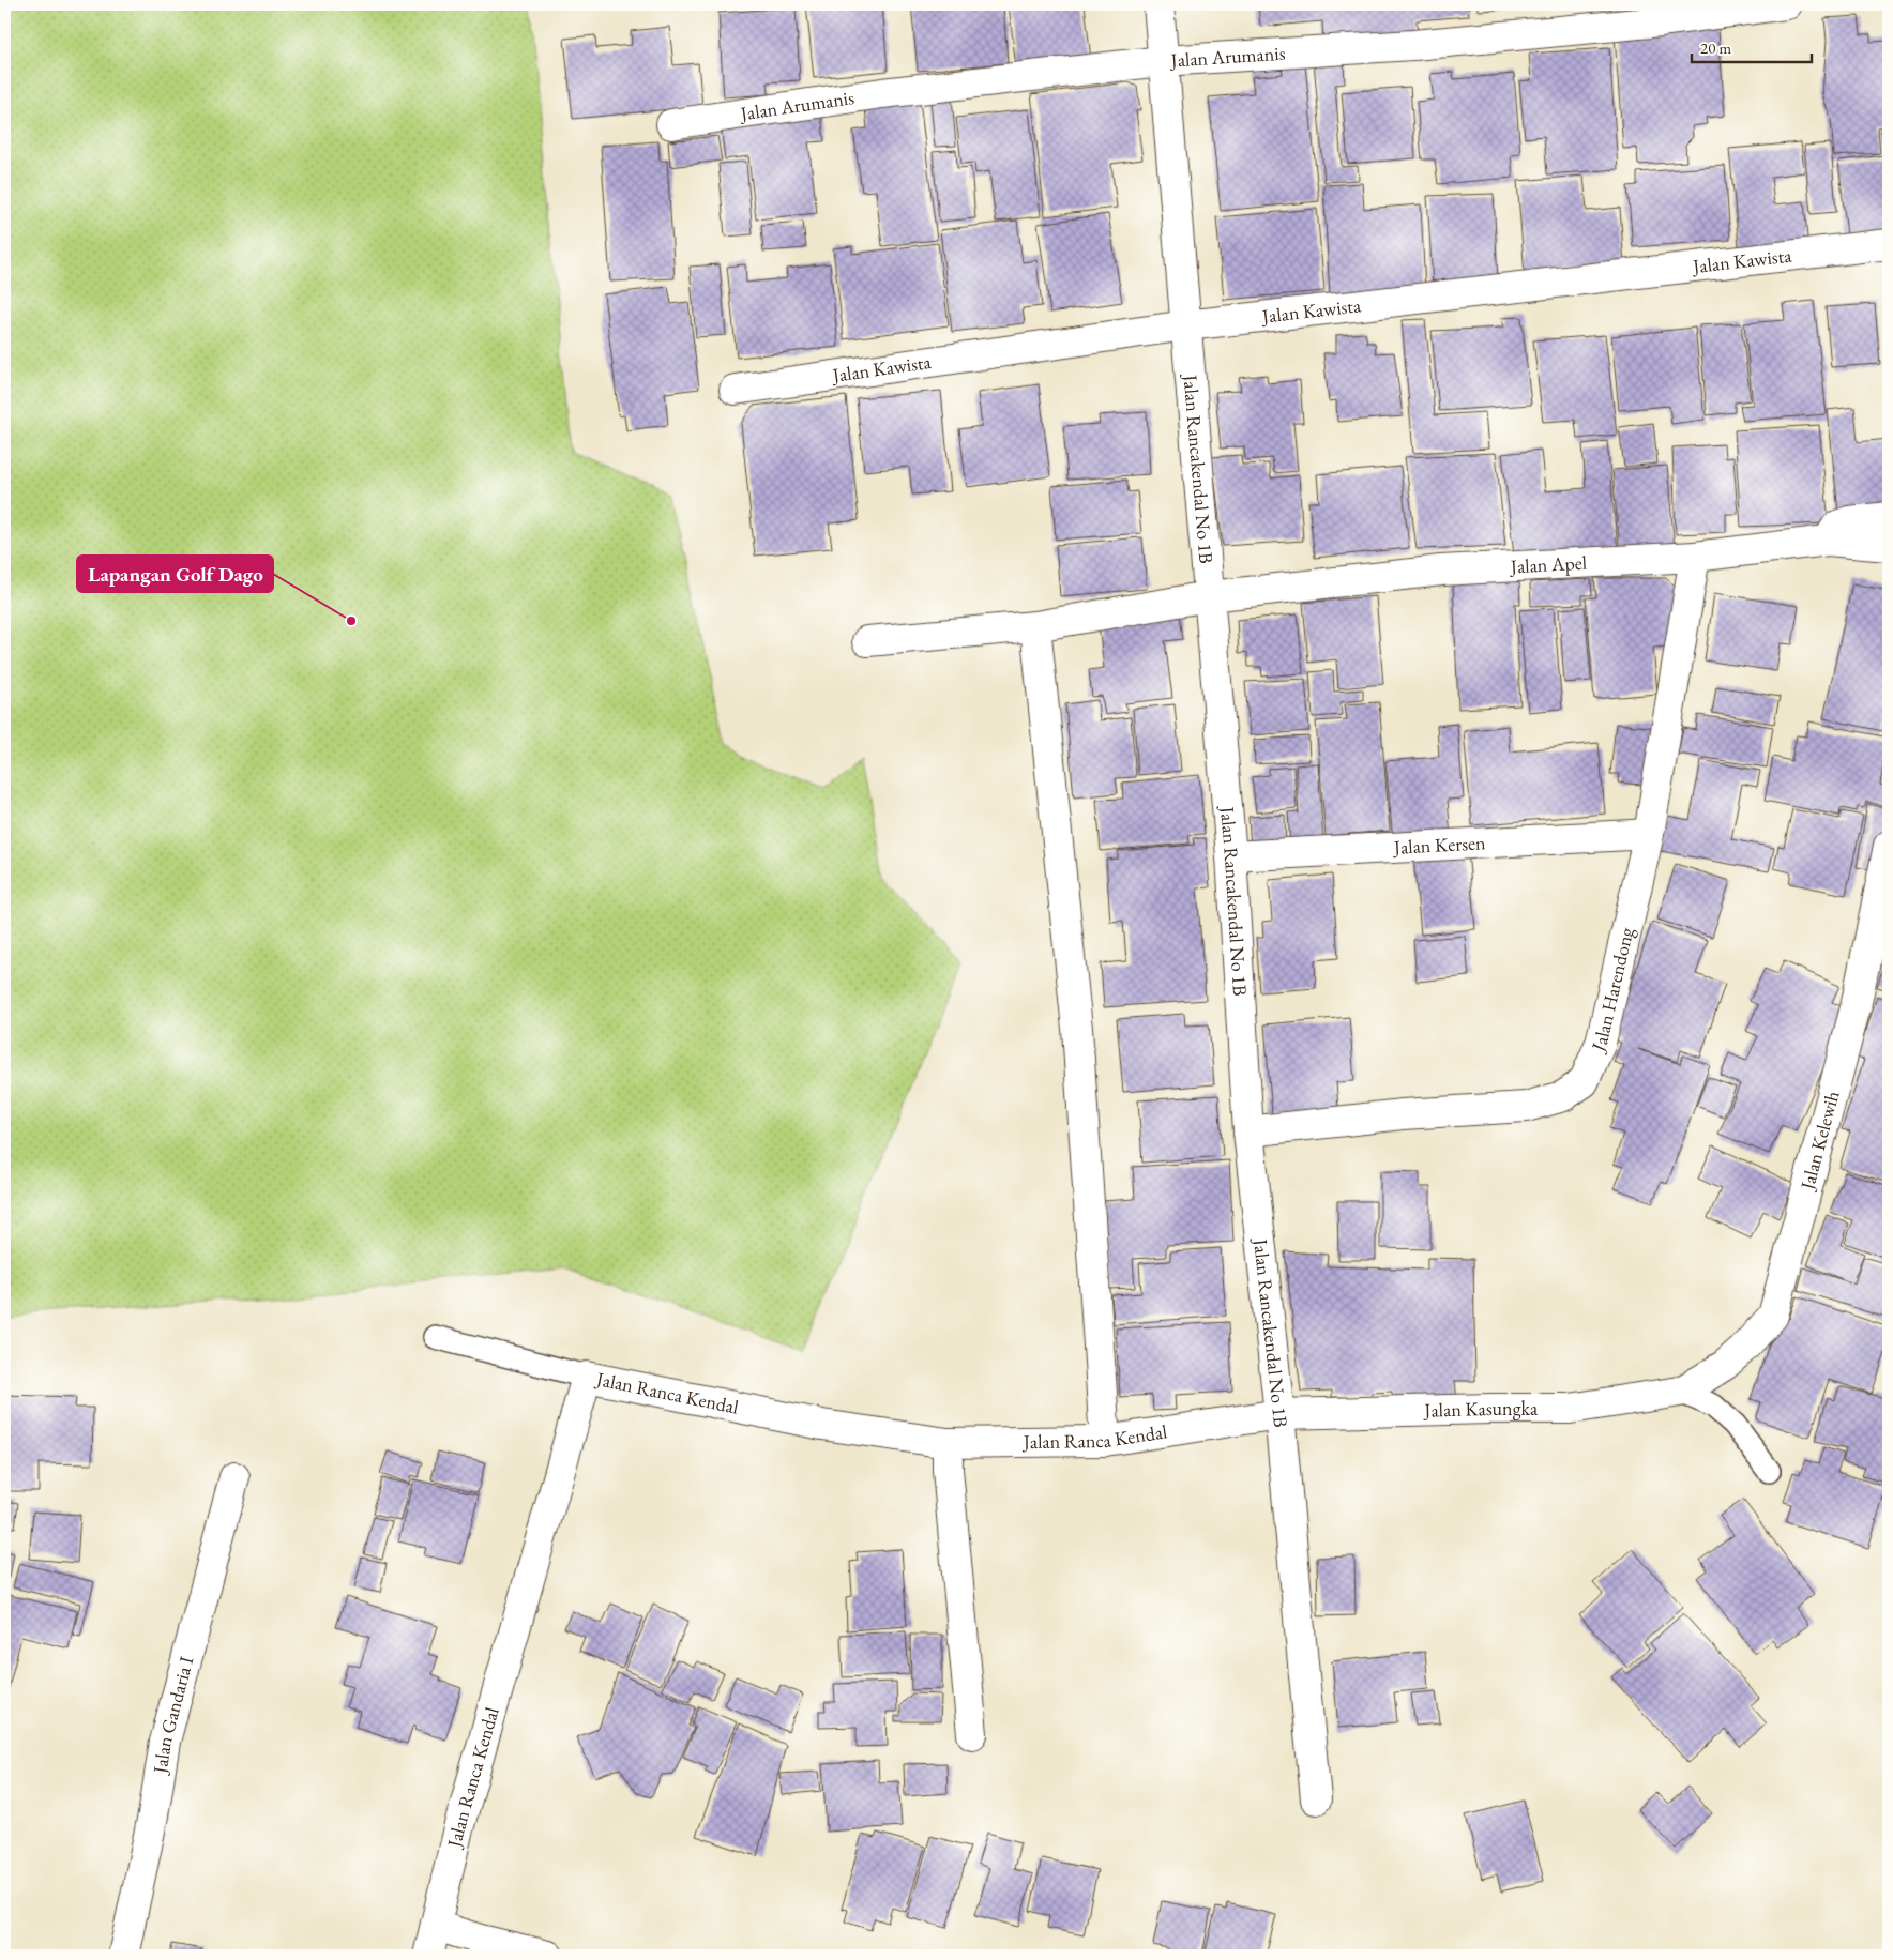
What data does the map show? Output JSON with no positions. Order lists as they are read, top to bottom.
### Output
{
  "streets": {
    "street": [
      "Jalan Arumanis",
      "Jalan Kawista",
      "Jalan Rancakendal No 1B",
      "Jalan Apel",
      "Jalan Kersen",
      "Jalan Harendong",
      "Jalan Kelewih",
      "Jalan Ranca Kendal",
      "Jalan Kasungka",
      "Jalan Gandaria I"
    ]
  },
  "crossings": [
    ["Jalan Arumanis", "Jalan Rancakendal No 1B"],
    ["Jalan Kawista", "Jalan Rancakendal No 1B"],
    ["Jalan Rancakendal No 1B", "Jalan Apel"],
    ["Jalan Rancakendal No 1B", "Jalan Kersen"],
    ["Jalan Rancakendal No 1B", "Jalan Harendong"],
    ["Jalan Rancakendal No 1B", "Jalan Ranca Kendal"],
    ["Jalan Rancakendal No 1B", "Jalan Kasungka"],
    ["Jalan Apel", "Jalan Harendong"],
    ["Jalan Kersen", "Jalan Harendong"],
    ["Jalan Kelewih", "Jalan Kasungka"],
    ["Jalan Ranca Kendal", "Jalan Kasungka"]
  ],
  "places": ["Lapangan Golf Dago"],
  "scale_bar": "20 m"
}
